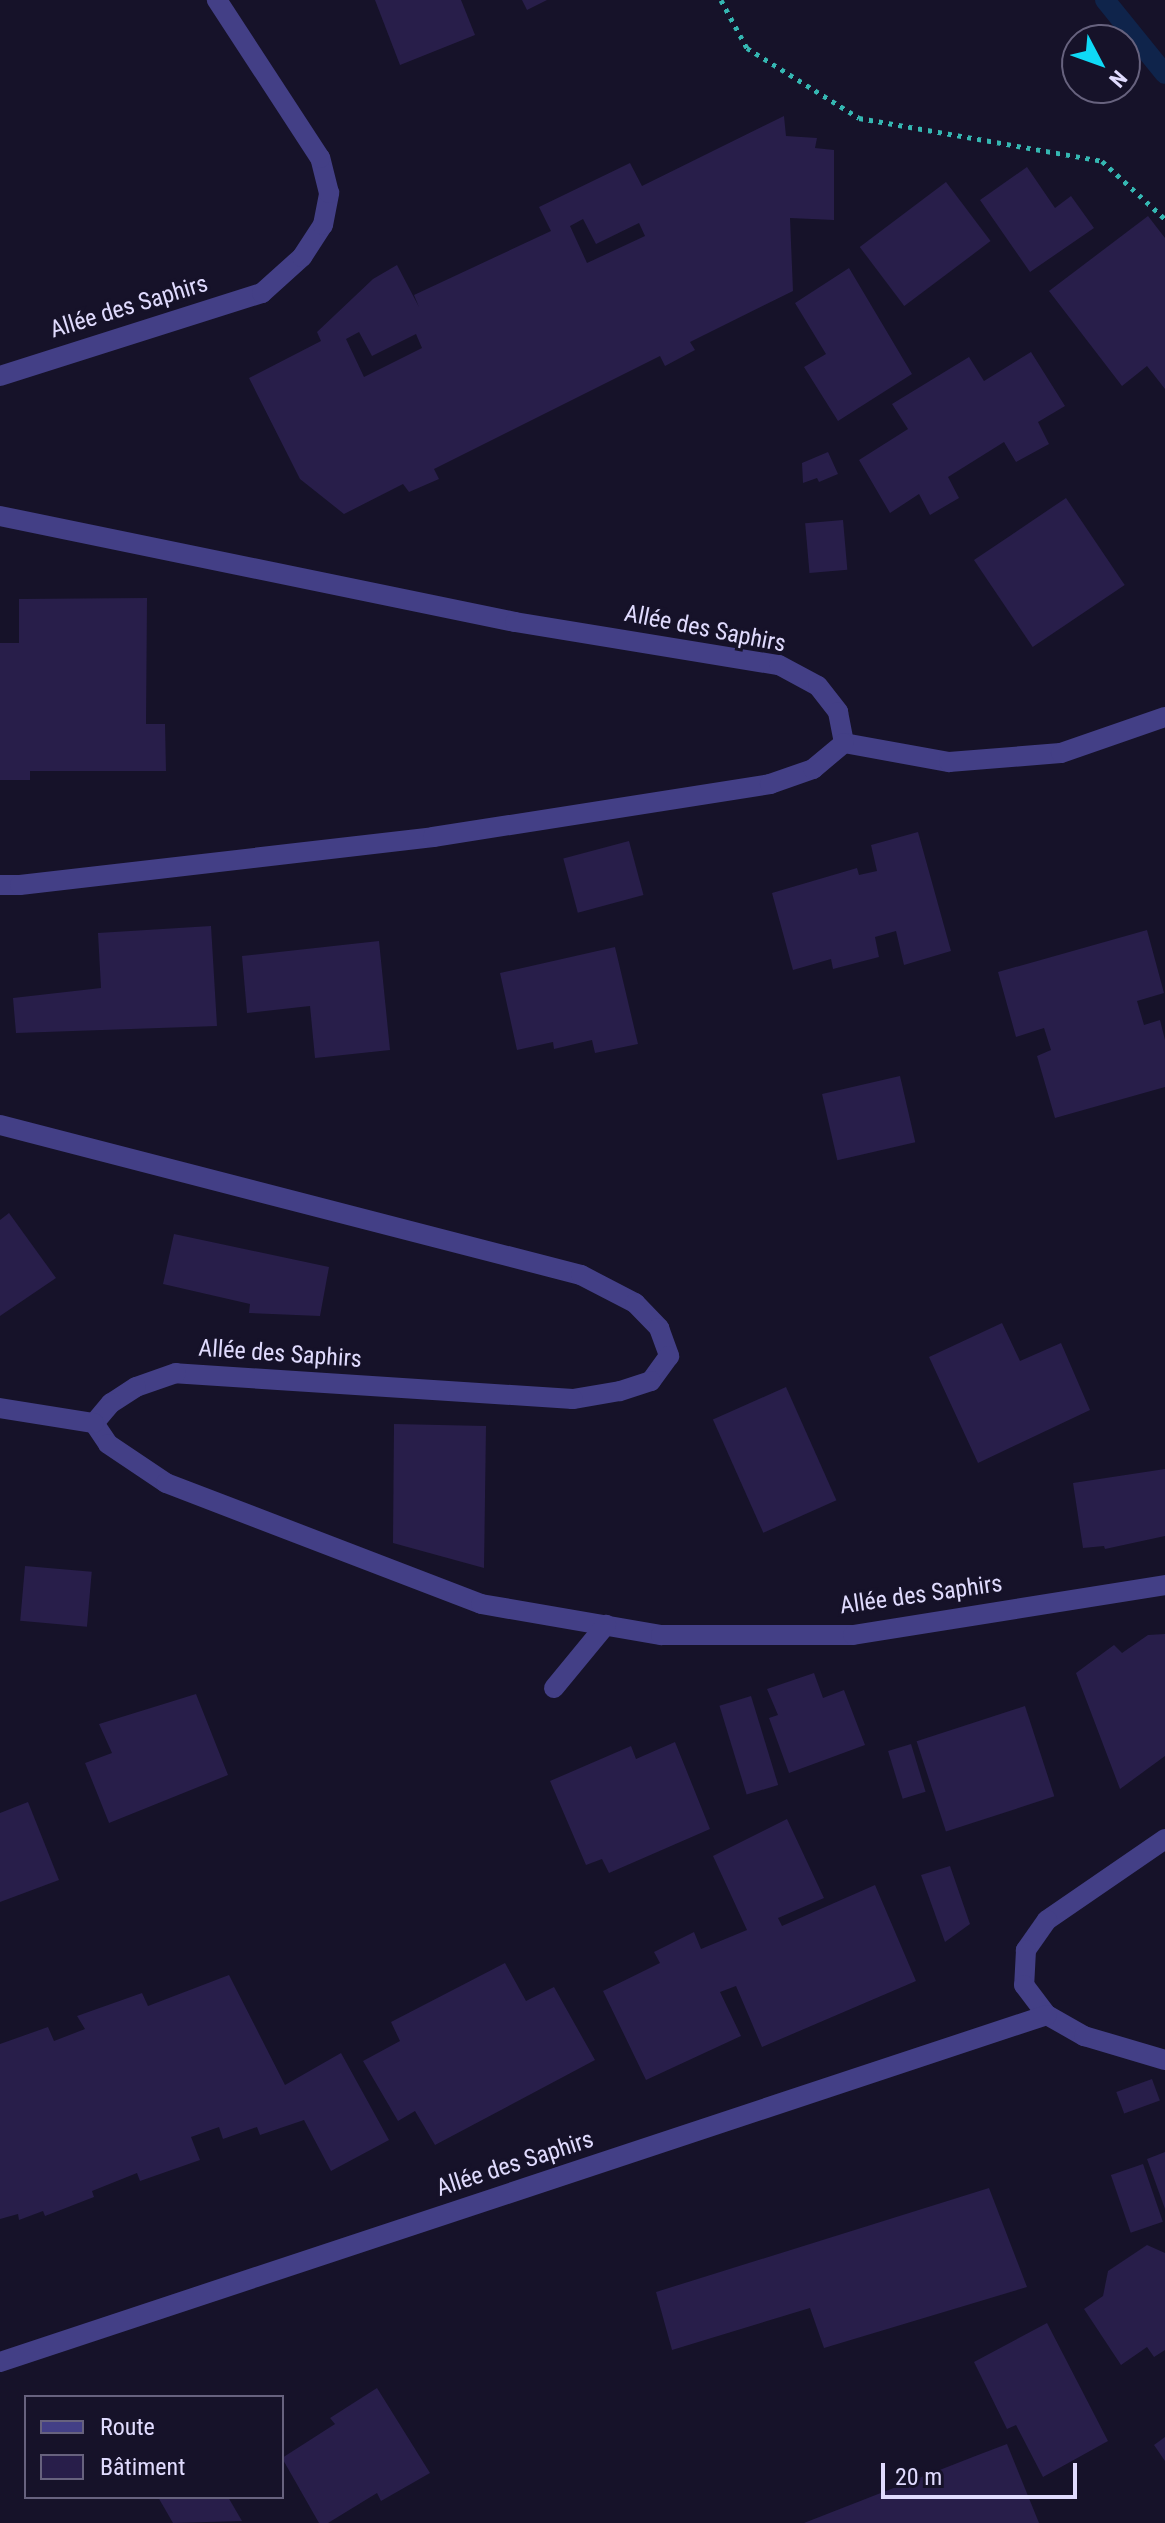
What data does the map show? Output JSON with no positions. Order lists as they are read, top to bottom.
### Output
{
  "streets": {
    "street": ["Allée des Saphirs"]
  },
  "legend": ["Route", "Bâtiment"],
  "scale_bar": "20 m",
  "north": "bottom right"
}
